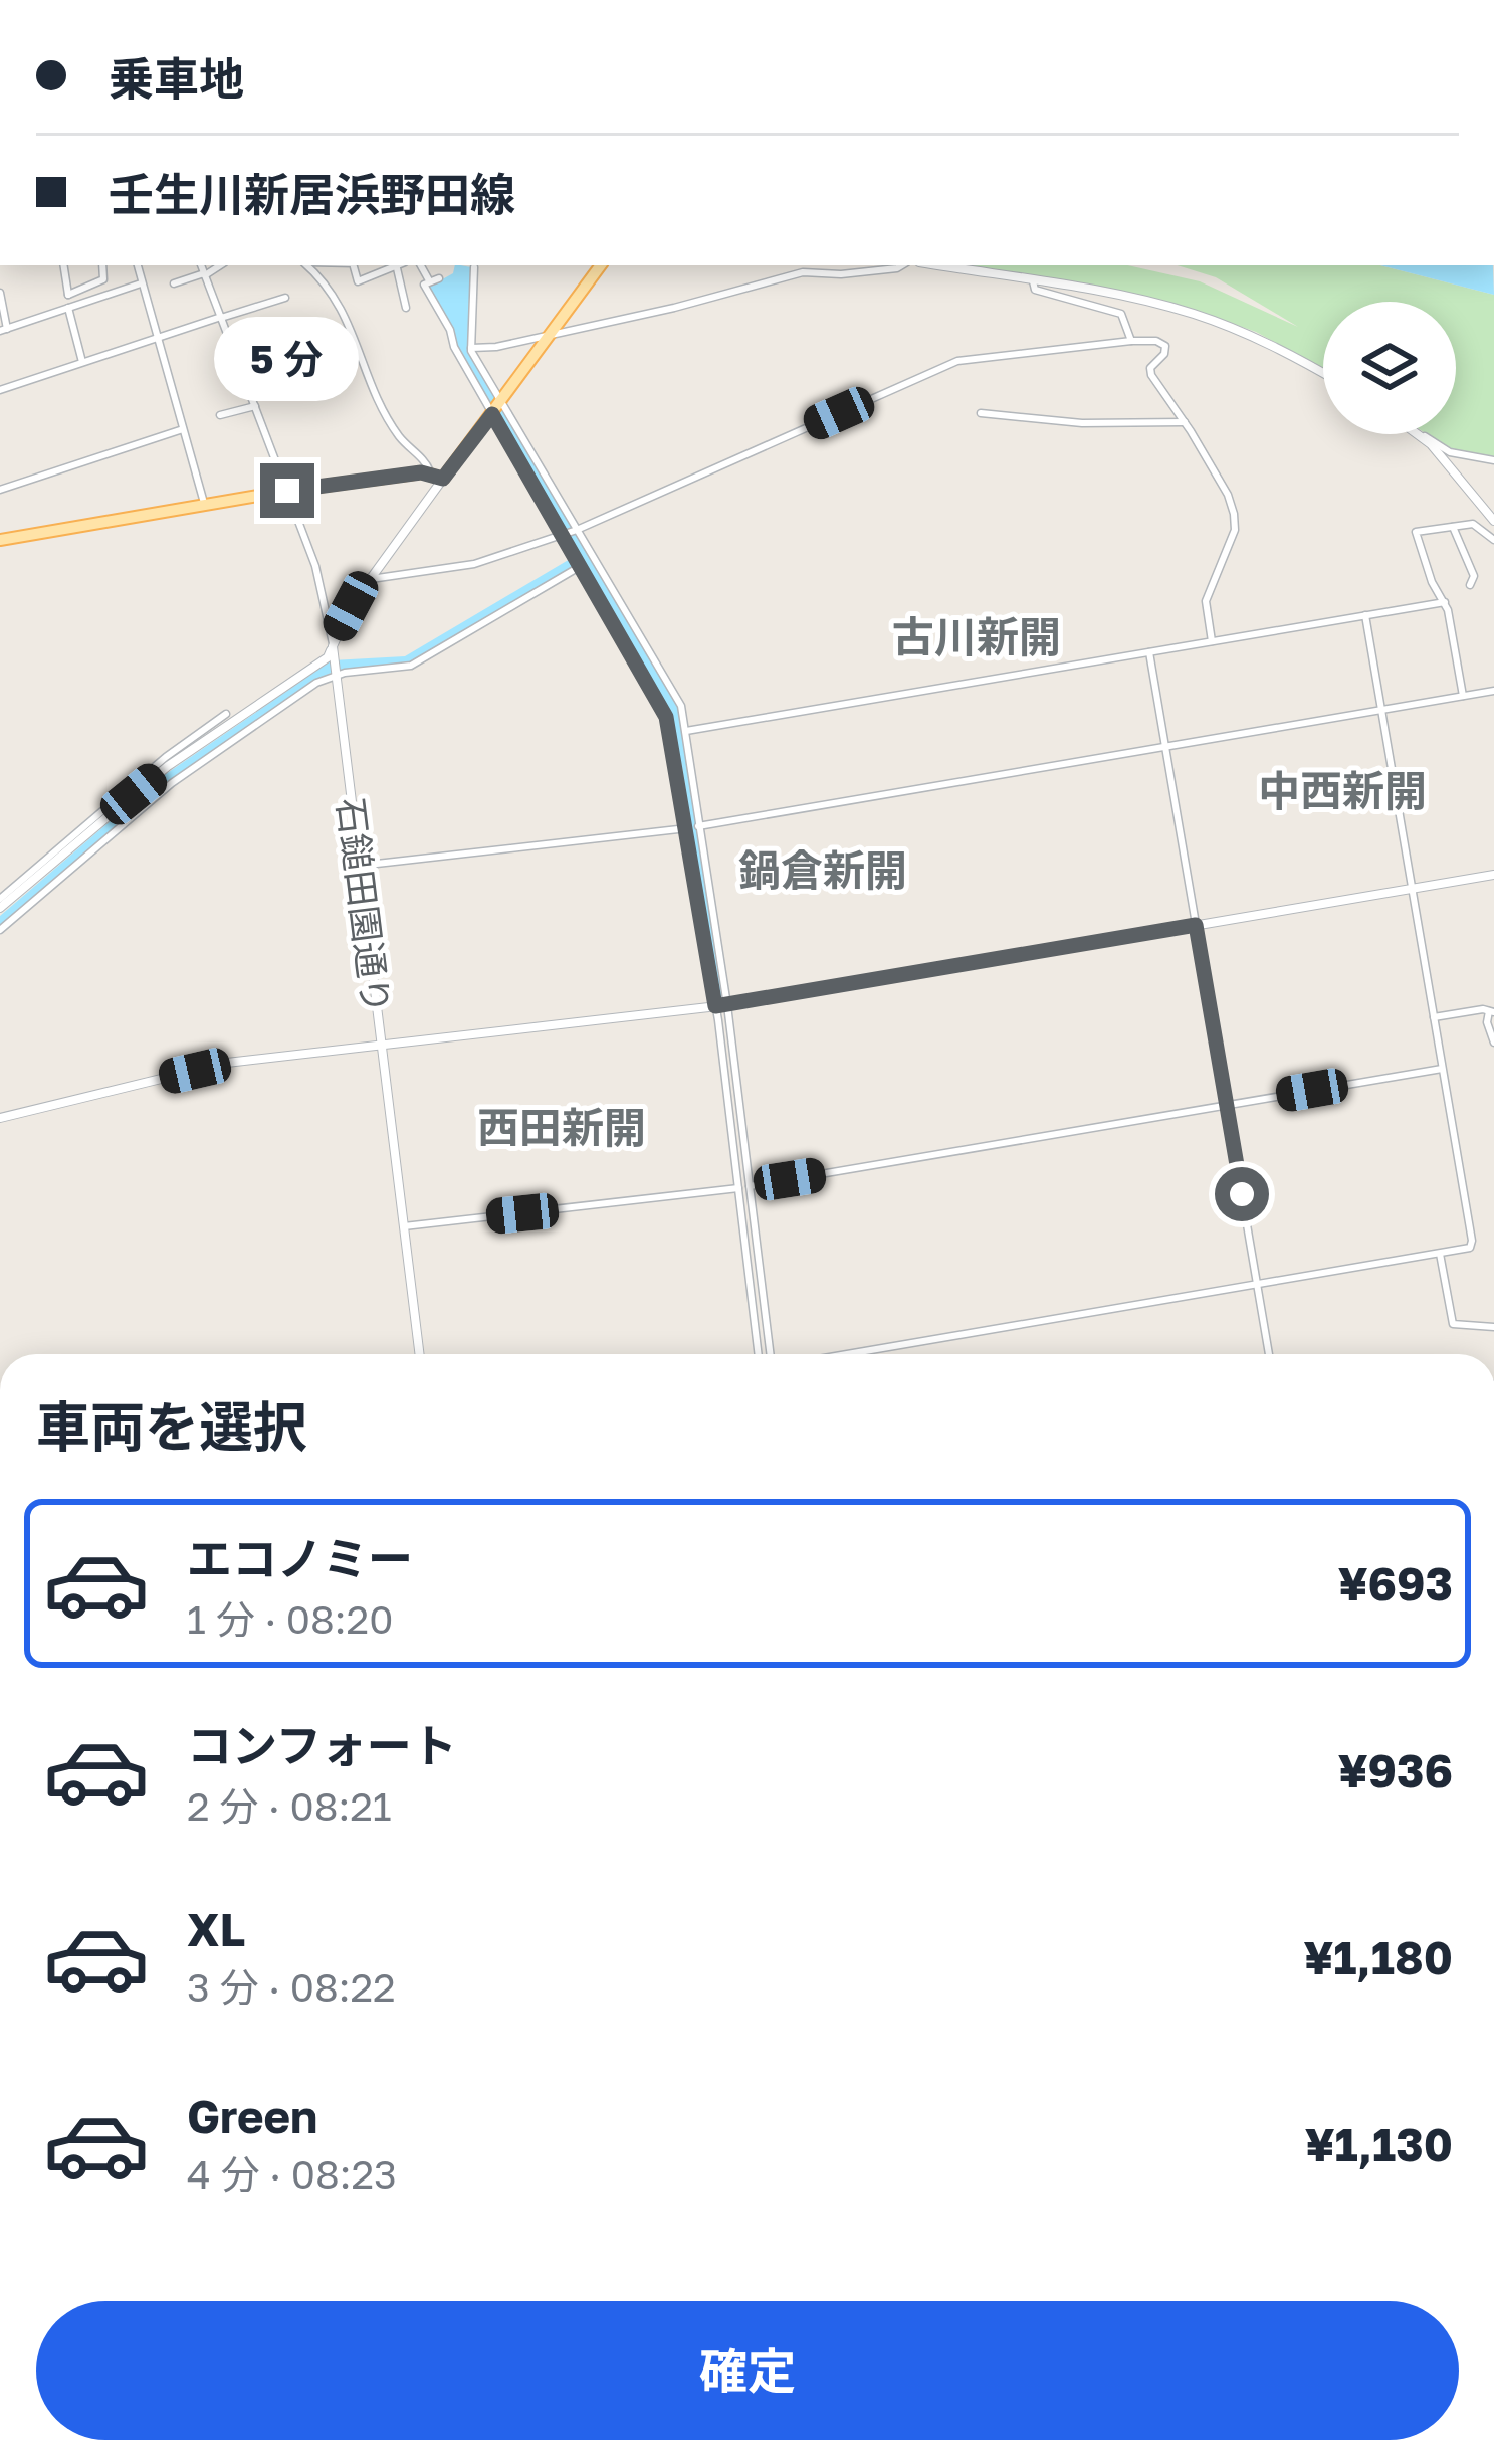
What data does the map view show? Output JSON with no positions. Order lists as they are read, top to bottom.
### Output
{
  "streets": {
    "street": ["石鎚田園通り"]
  },
  "districts": [
    "古川新開",
    "中西新開",
    "鍋倉新開",
    "西田新開"
  ],
  "page": {
    "banner": ["乗車地", "壬生川新居浜野田線"],
    "bubble": "5 分",
    "heading": "車両を選択",
    "list": [
      {
        "name": "エコノミー",
        "note": "1 分 · 08:20",
        "value": "¥693"
      },
      {
        "name": "コンフォート",
        "note": "2 分 · 08:21",
        "value": "¥936"
      },
      {
        "name": "XL",
        "note": "3 分 · 08:22",
        "value": "¥1,180"
      },
      {
        "name": "Green",
        "note": "4 分 · 08:23",
        "value": "¥1,130"
      }
    ],
    "buttons": "確定"
  }
}
